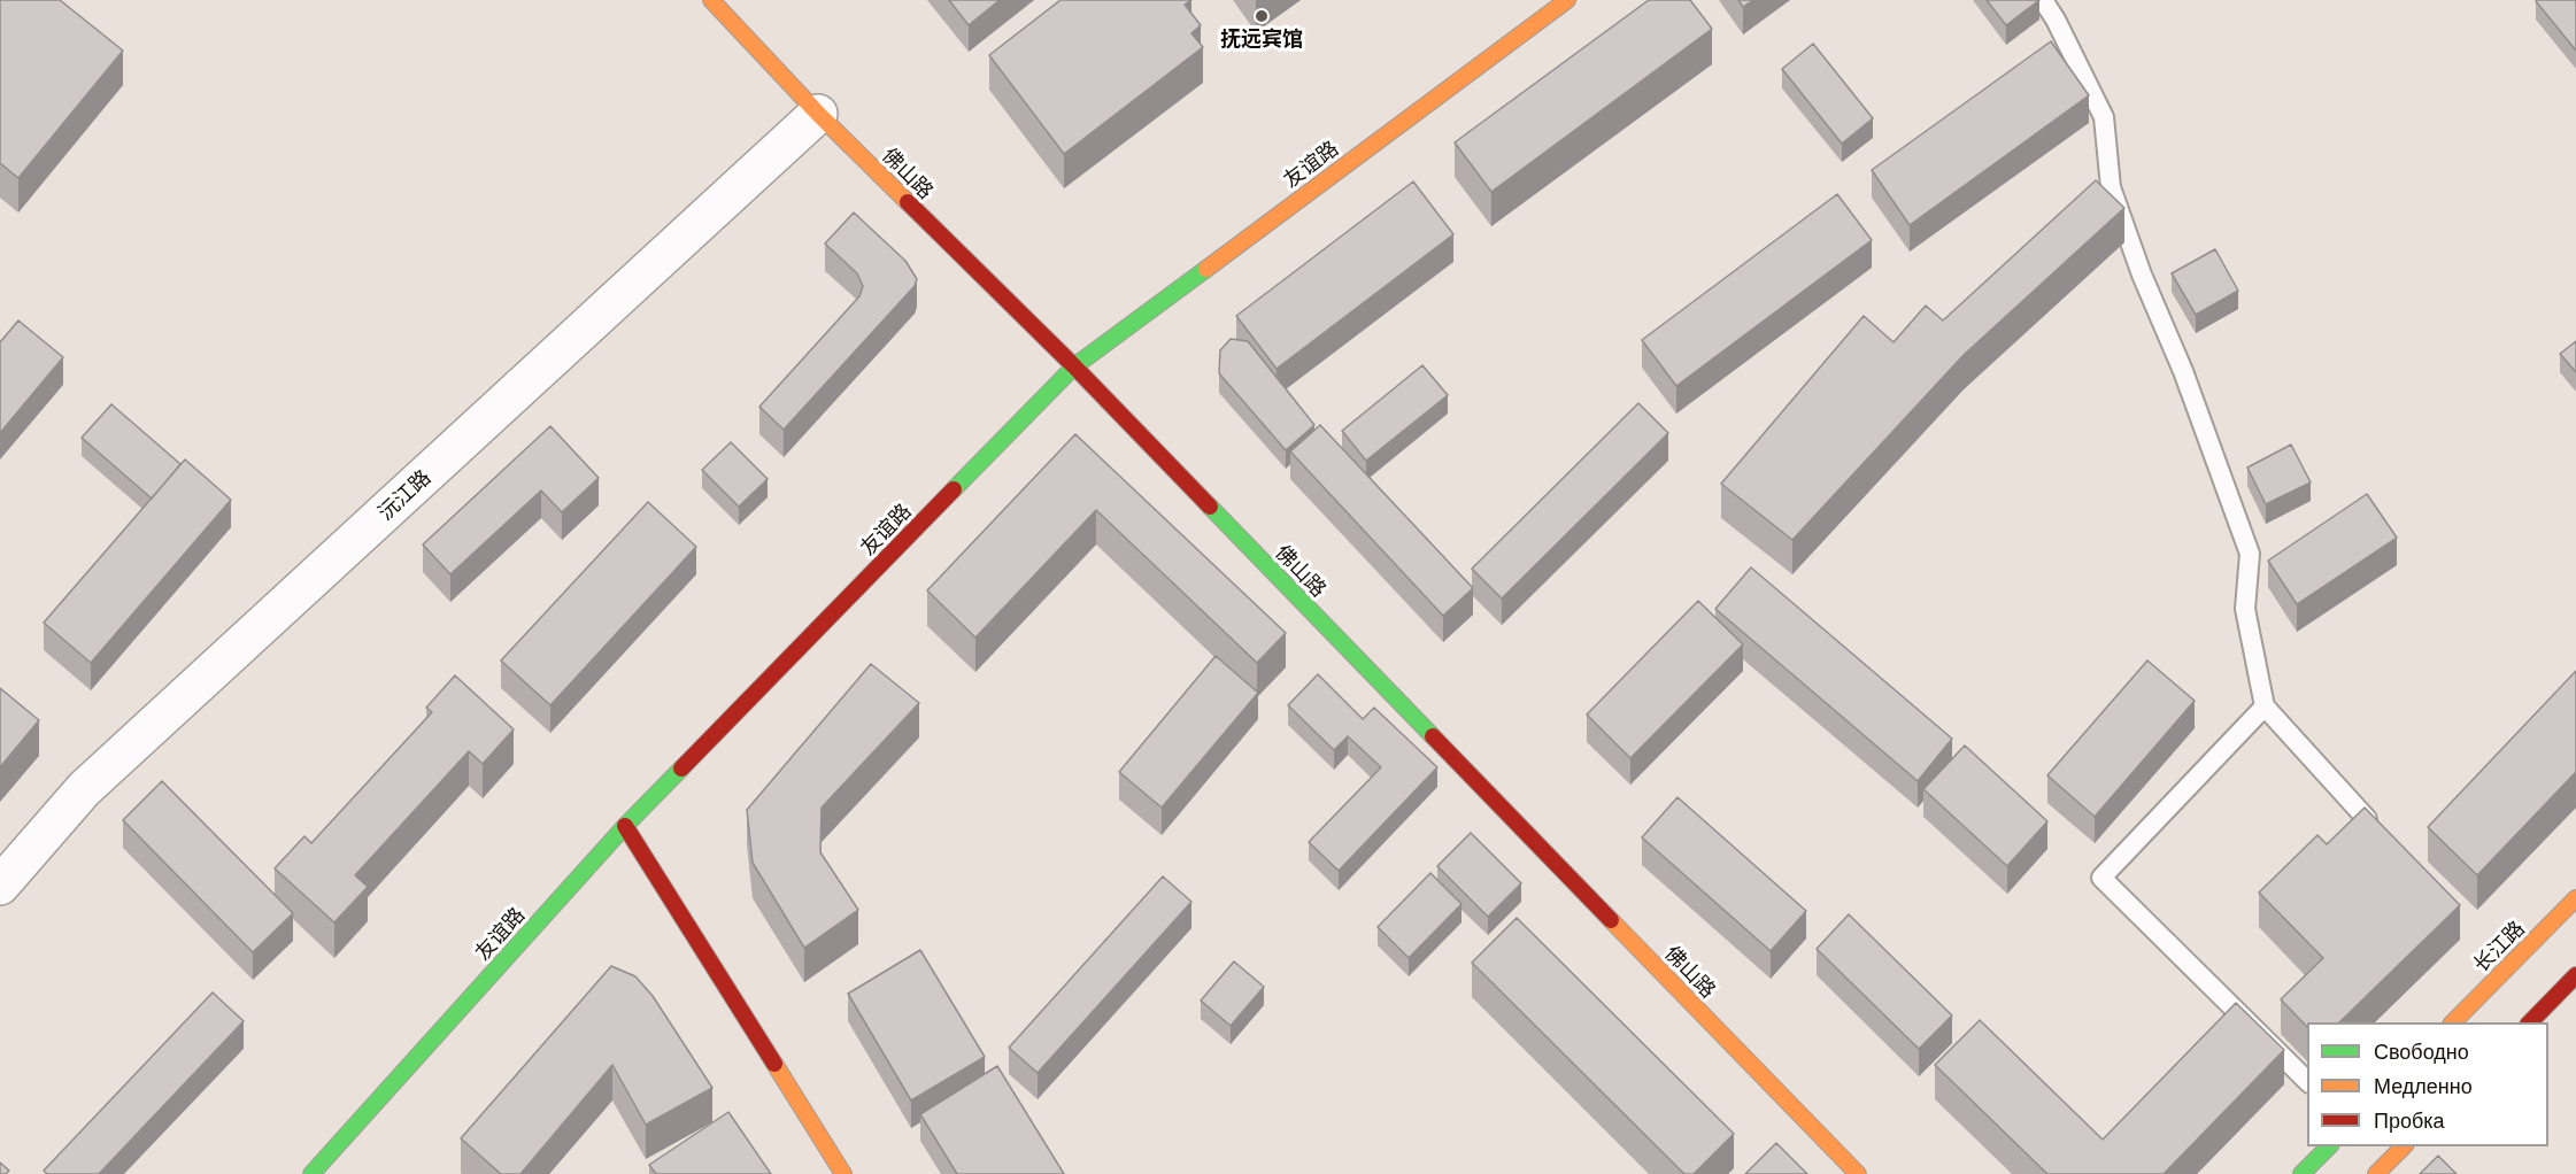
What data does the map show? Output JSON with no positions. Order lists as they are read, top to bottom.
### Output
{
  "streets": {
    "street": [
      "友谊路",
      "佛山路",
      "沅江路",
      "长江路"
    ]
  },
  "crossings": [
    ["友谊路", "佛山路"],
    ["佛山路", "沅江路"]
  ],
  "places": ["抚远宾馆"],
  "legend": ["Свободно", "Медленно", "Пробка"]
}
